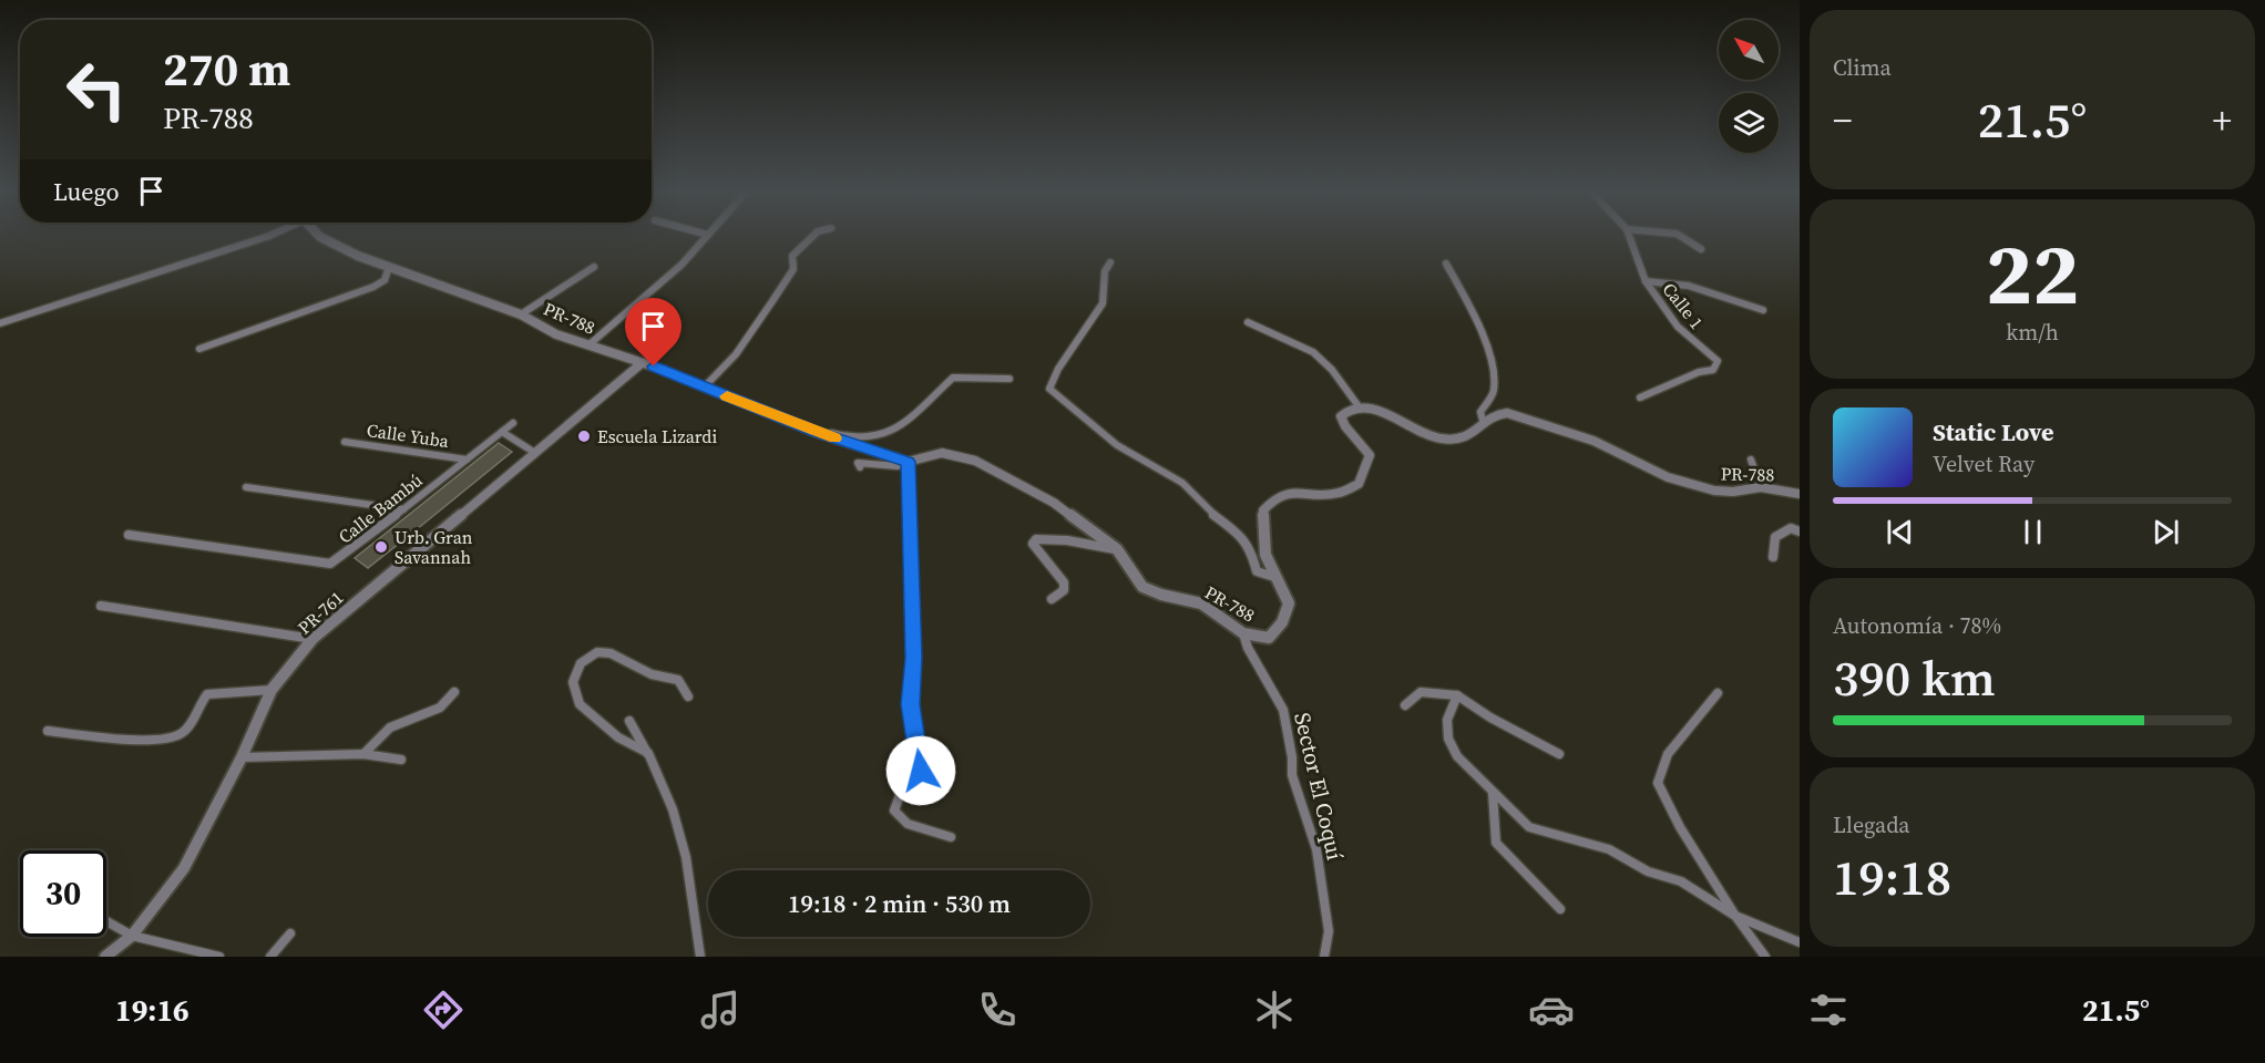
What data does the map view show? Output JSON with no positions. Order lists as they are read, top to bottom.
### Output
{
  "streets": {
    "street": [
      "Calle 1",
      "PR-788",
      "Calle Yuba",
      "Calle Bambú",
      "PR-761",
      "Sector El Coquí"
    ]
  },
  "crossings": [
    ["PR-788", "PR-761"],
    ["PR-788", "Sector El Coquí"],
    ["Calle Yuba", "Calle Bambú"]
  ],
  "places": ["Escuela Lizardi", "Urb. Gran Savannah"],
  "north": "top left",
  "page": {
    "tile": [
      "Clima",
      ["22", "km/h"],
      ["Autonomía · 78%", "390 km"],
      ["Llegada", "19:18"]
    ],
    "turn": ["270 m", "PR-788"],
    "heat": ["−", "21.5°", "+"],
    "then": "Luego",
    "song": ["Static Love", "Velvet Ray"],
    "limit": "30",
    "trip": "19:18 · 2 min · 530 m",
    "tabs": ["19:16", "21.5°"]
  }
}
